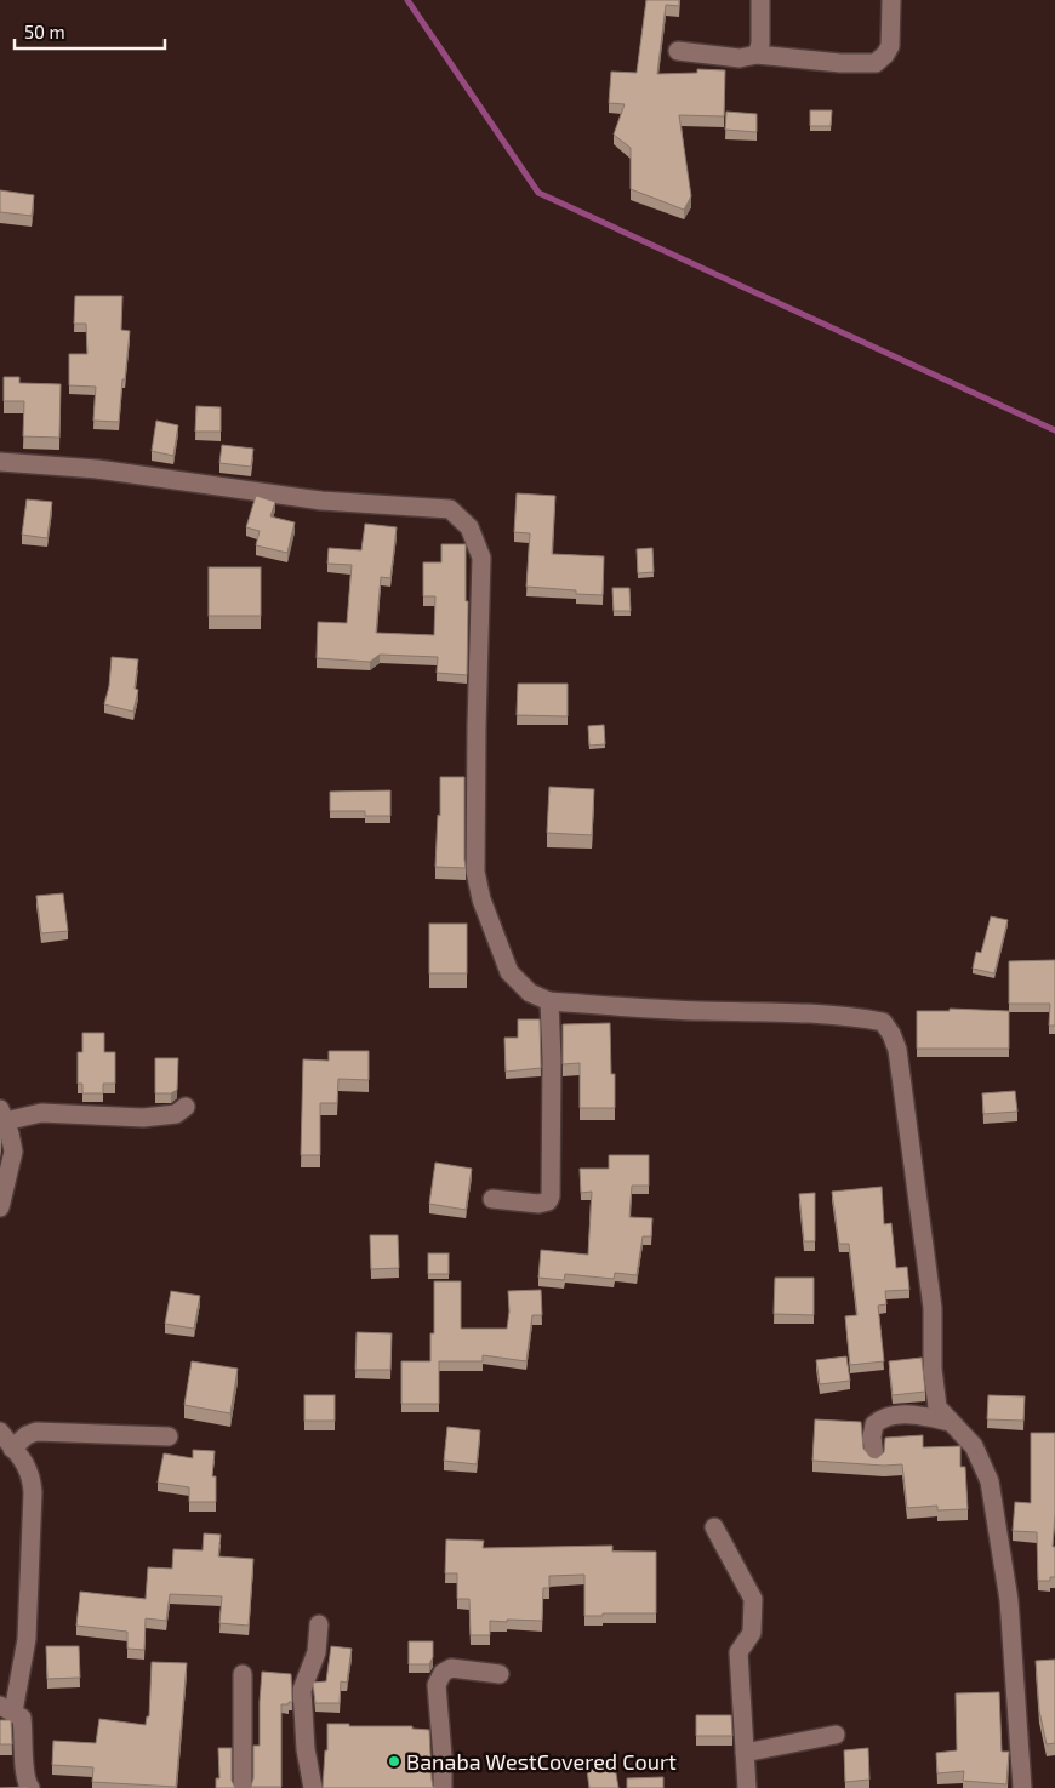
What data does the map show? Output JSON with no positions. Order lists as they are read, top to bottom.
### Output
{
  "places": ["Banaba WestCovered Court"],
  "scale_bar": "50 m"
}
